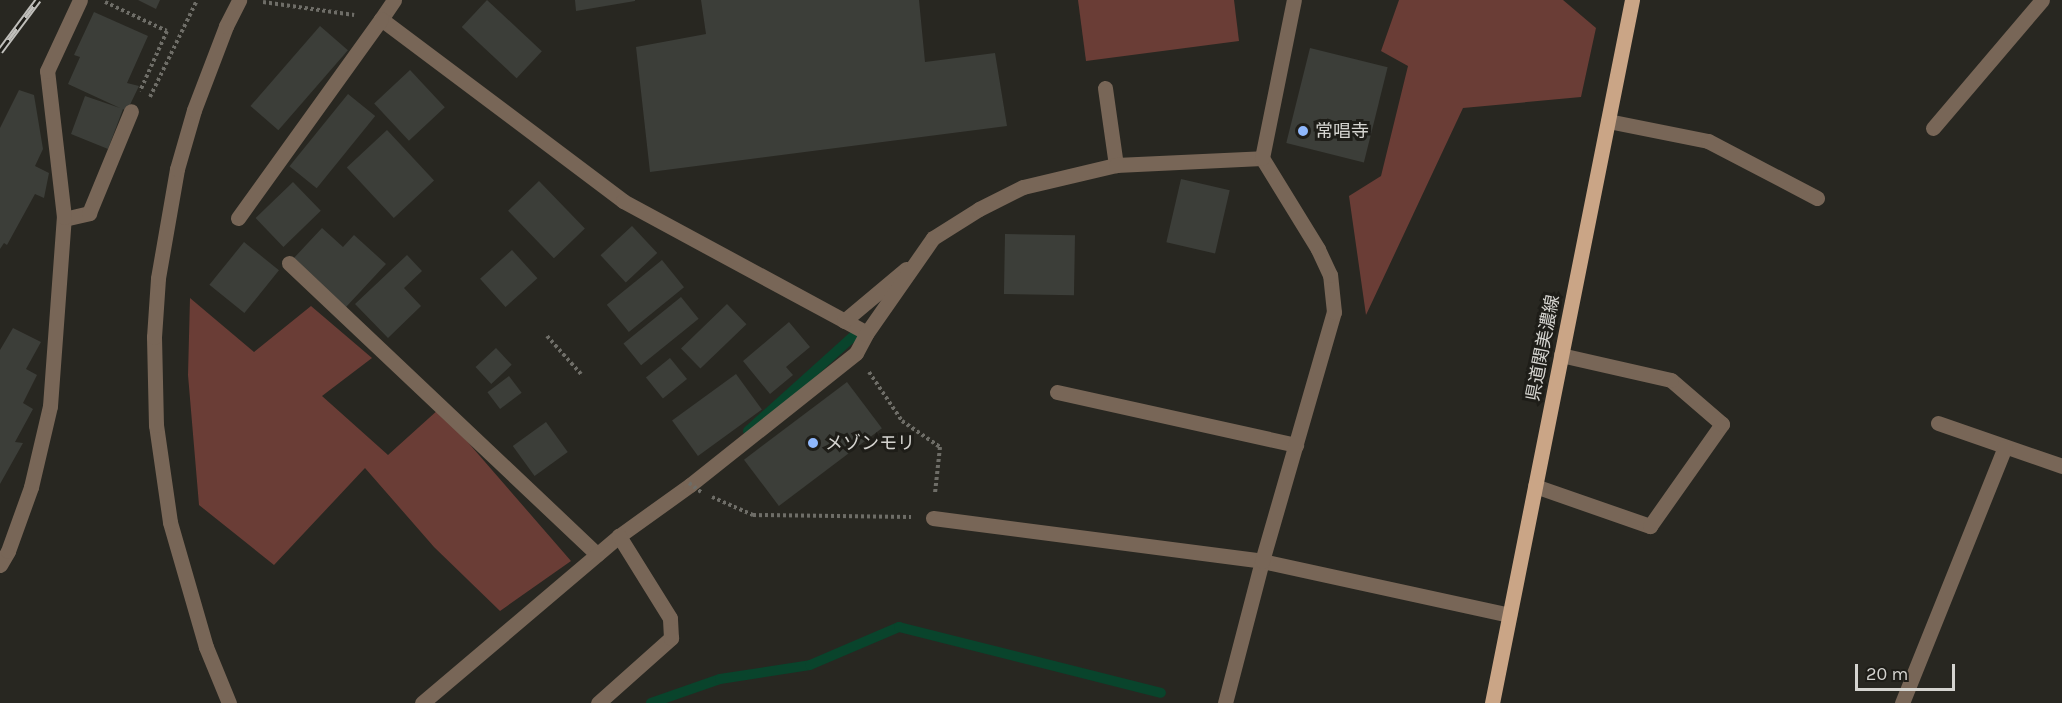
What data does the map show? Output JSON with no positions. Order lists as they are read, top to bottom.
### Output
{
  "streets": {
    "main road": ["県道関美濃線"]
  },
  "places": ["常唱寺", "メゾンモリ"],
  "scale_bar": "20 m"
}
